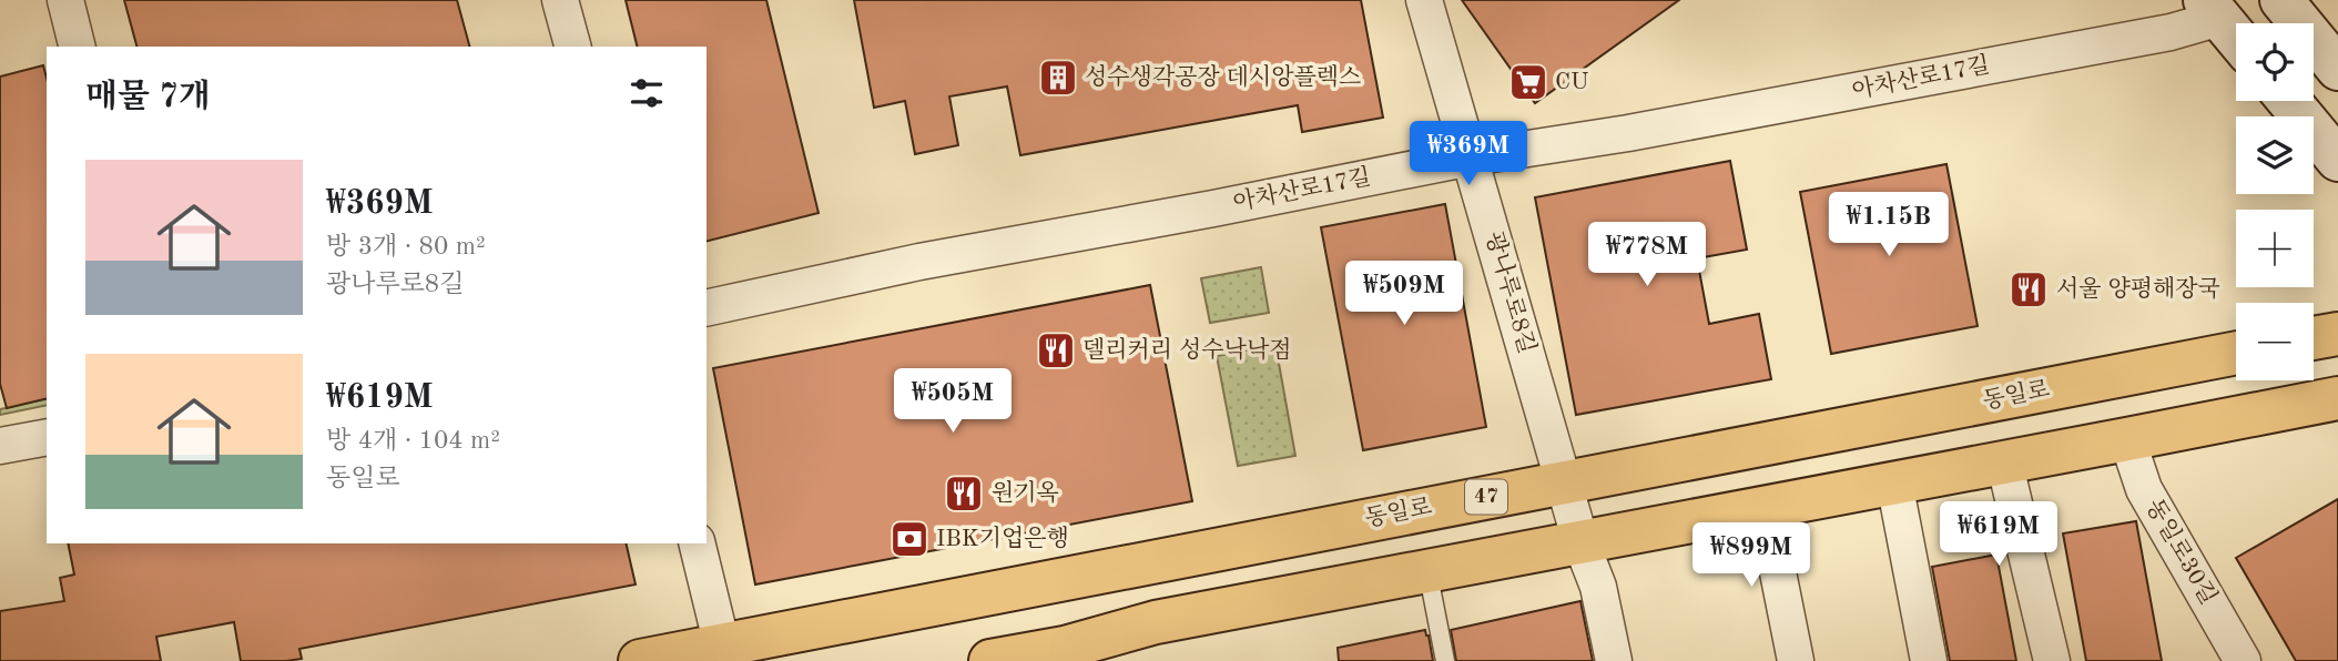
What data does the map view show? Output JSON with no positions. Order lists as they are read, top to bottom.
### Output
{
  "streets": {
    "main road": ["동일로", "47"],
    "street": ["아차산로17길", "광나루로8길", "동일로30길"]
  },
  "crossings": [
    ["아차산로17길", "광나루로8길"],
    ["광나루로8길", "동일로"]
  ],
  "places": {
    "building": ["성수생각공장 데시앙플렉스"],
    "supermarket": ["CU"],
    "restaurant": ["서울 양평해장국", "델리커리 성수낙낙점", "원기옥"],
    "bank": ["IBK기업은행"]
  },
  "page": {
    "map_buttons": ["+", "−"],
    "heading": "매물 7개",
    "price": [
      "₩369M",
      "₩1.15B",
      "₩778M",
      "₩509M",
      "₩505M",
      "₩619M",
      "₩899M"
    ],
    "list": [
      {
        "name": "₩369M",
        "note": "방 3개 · 80 m² · 광나루로8길"
      },
      {
        "name": "₩619M",
        "note": "방 4개 · 104 m² · 동일로"
      }
    ]
  }
}
